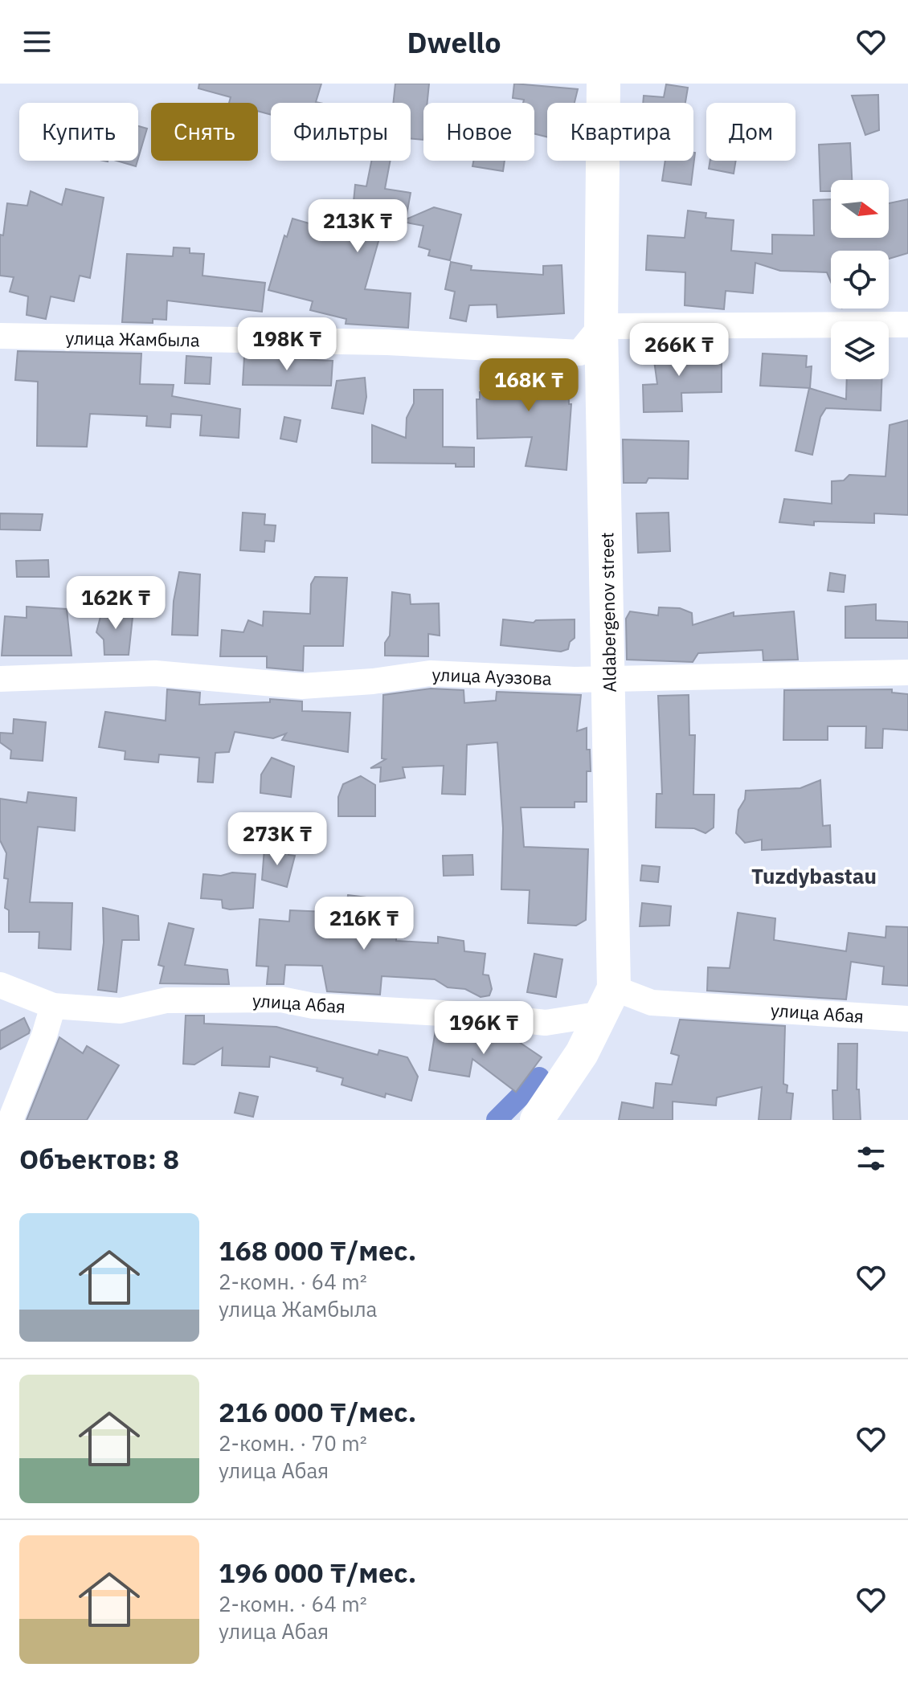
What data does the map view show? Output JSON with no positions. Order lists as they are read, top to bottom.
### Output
{
  "streets": {
    "main road": ["Aldabergenov street"],
    "street": ["улица Жамбыла", "улица Ауэзова", "улица Абая"]
  },
  "crossings": [
    ["улица Жамбыла", "Aldabergenov street"],
    ["Aldabergenov street", "улица Ауэзова"],
    ["Aldabergenov street", "улица Абая"]
  ],
  "districts": ["Tuzdybastau"],
  "north": "right",
  "page": {
    "header": "Dwello",
    "chip": [
      "Купить",
      "Снять",
      "Фильтры",
      "Новое",
      "Квартира",
      "Дом"
    ],
    "price": [
      "213K ₸",
      "198K ₸",
      "266K ₸",
      "168K ₸",
      "162K ₸",
      "273K ₸",
      "216K ₸",
      "196K ₸"
    ],
    "heading": "Объектов: 8",
    "list": [
      {
        "name": "168 000 ₸/мес.",
        "note": "2-комн. · 64 m² · улица Жамбыла"
      },
      {
        "name": "216 000 ₸/мес.",
        "note": "2-комн. · 70 m² · улица Абая"
      },
      {
        "name": "196 000 ₸/мес.",
        "note": "2-комн. · 64 m² · улица Абая"
      }
    ]
  }
}
